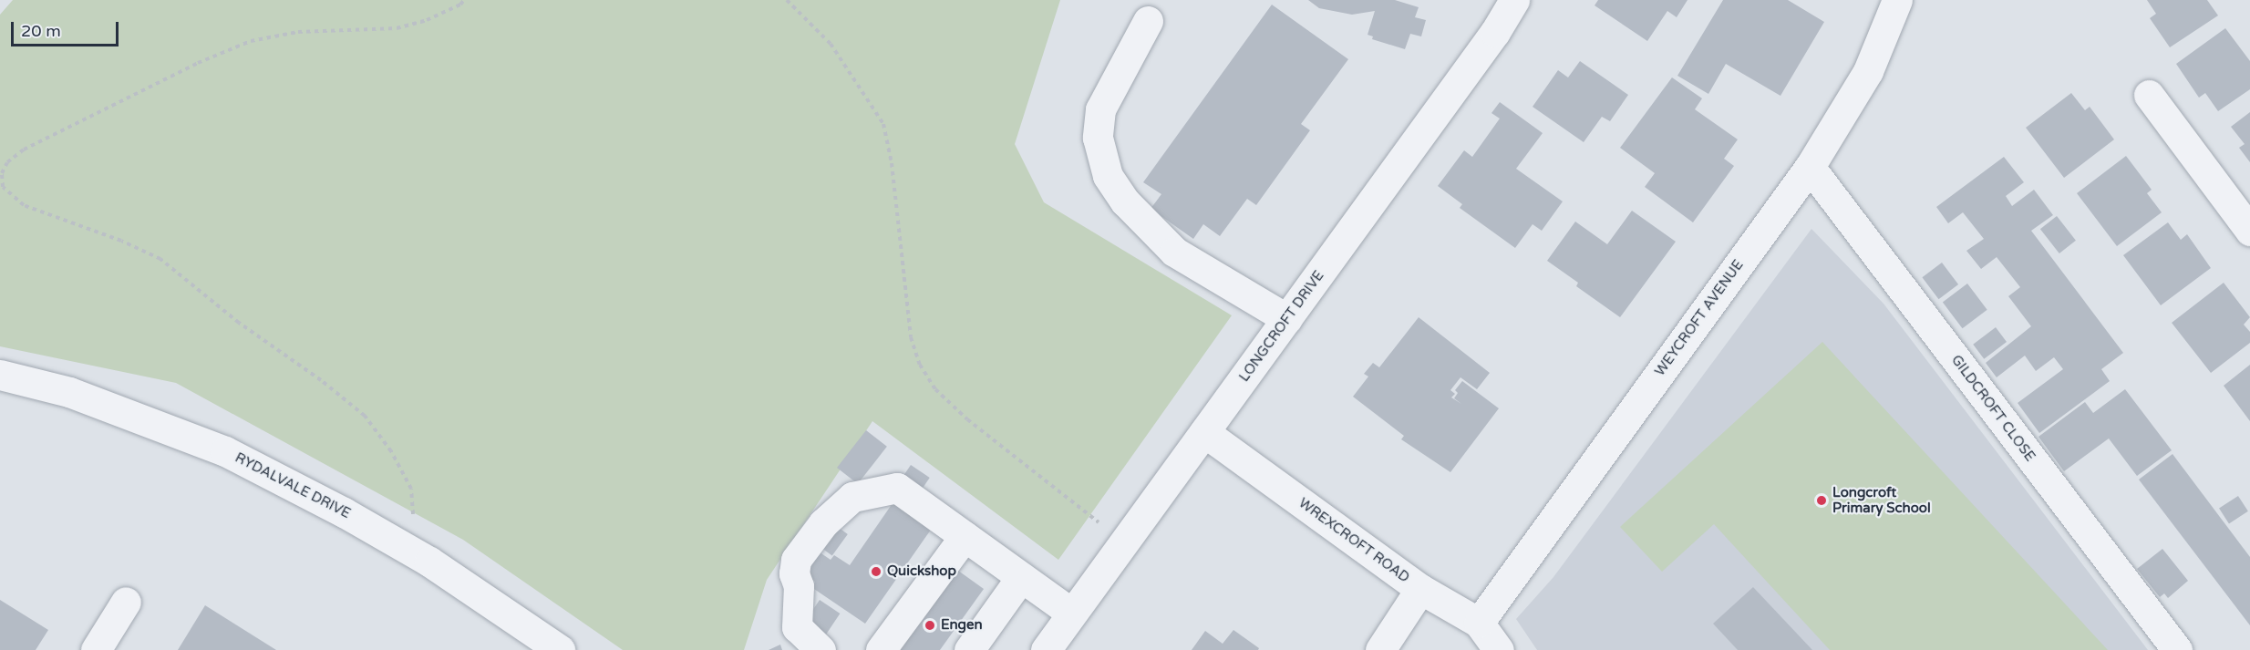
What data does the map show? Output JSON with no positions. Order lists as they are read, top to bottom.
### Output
{
  "streets": {
    "street": [
      "WEYCROFT AVENUE",
      "LONGCROFT DRIVE",
      "GILDCROFT CLOSE",
      "RYDALVALE DRIVE",
      "WREXCROFT ROAD"
    ]
  },
  "crossings": [
    ["WEYCROFT AVENUE", "GILDCROFT CLOSE"],
    ["WEYCROFT AVENUE", "WREXCROFT ROAD"],
    ["LONGCROFT DRIVE", "WREXCROFT ROAD"]
  ],
  "places": ["Longcroft Primary School", "Quickshop", "Engen"],
  "scale_bar": "20 m"
}
